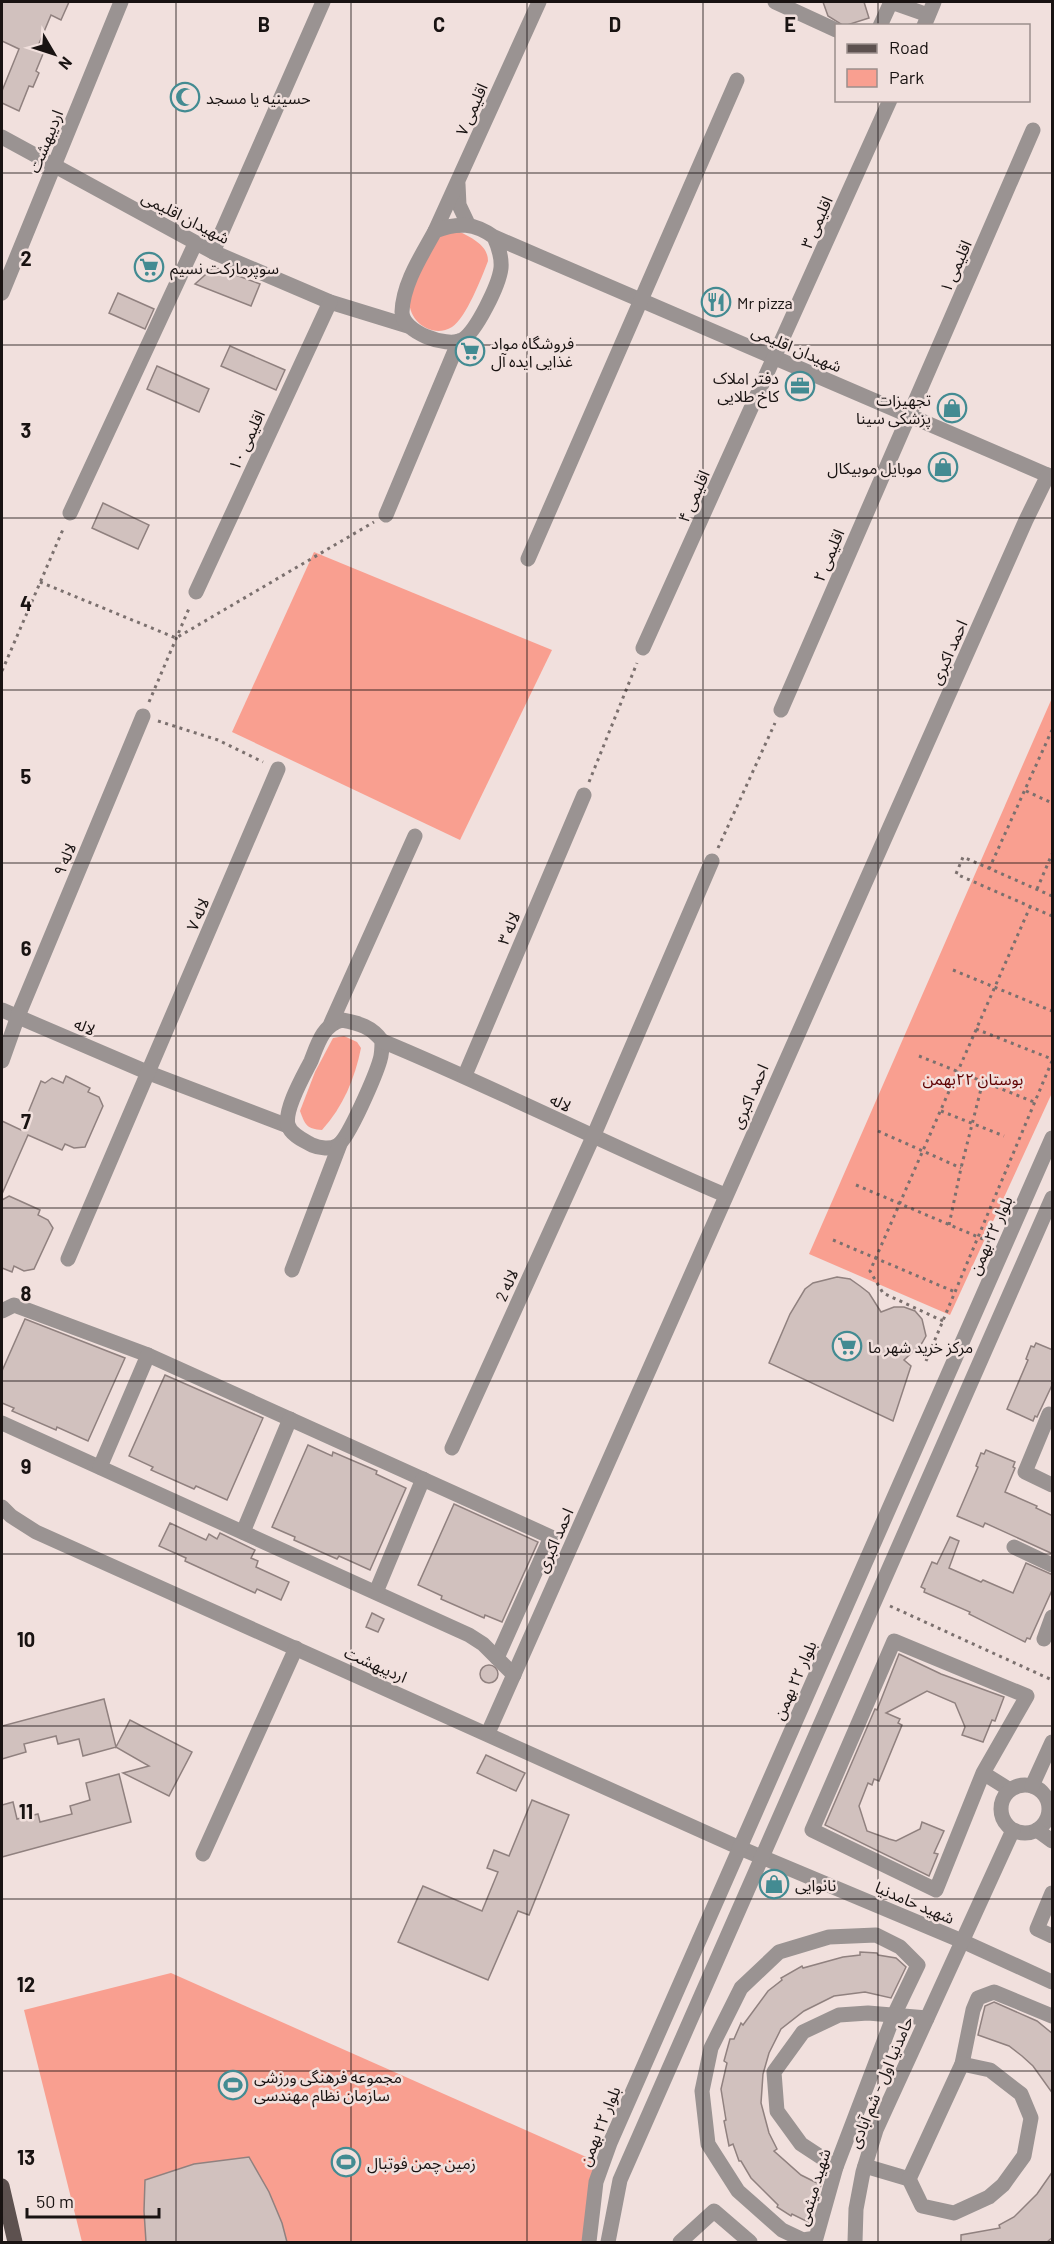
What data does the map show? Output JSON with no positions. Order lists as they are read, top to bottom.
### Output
{
  "streets": {
    "street": [
      "اقلیمی ۷",
      "اردیبهشت",
      "شهیدان اقلیمی",
      "اقلیمی ۳",
      "اقلیمی ۱",
      "اقلیمی ۱۰",
      "اقلیمی ۴",
      "اقلیمی ۲",
      "احمد اکبری",
      "لاله ۹",
      "لاله ۷",
      "لاله ۳",
      "لاله",
      "بلوار ۲۲ بهمن",
      "لاله 2",
      "شهید حامدنیا",
      "حامدنیا اول - شم آبادی",
      "شهید میثمی"
    ]
  },
  "crossings": [
    ["اقلیمی ۷", "شهیدان اقلیمی"],
    ["اردیبهشت", "شهیدان اقلیمی"],
    ["اردیبهشت", "احمد اکبری"],
    ["اردیبهشت", "بلوار ۲۲ بهمن"],
    ["اردیبهشت", "شهید حامدنیا"],
    ["شهیدان اقلیمی", "اقلیمی ۳"],
    ["شهیدان اقلیمی", "اقلیمی ۱"],
    ["شهیدان اقلیمی", "اقلیمی ۱۰"],
    ["شهیدان اقلیمی", "اقلیمی ۴"],
    ["شهیدان اقلیمی", "اقلیمی ۲"],
    ["شهیدان اقلیمی", "احمد اکبری"],
    ["اقلیمی ۳", "اقلیمی ۴"],
    ["اقلیمی ۱", "اقلیمی ۲"],
    ["احمد اکبری", "لاله"],
    ["لاله ۹", "لاله"],
    ["لاله ۷", "لاله"],
    ["لاله ۳", "لاله"],
    ["لاله", "لاله 2"],
    ["بلوار ۲۲ بهمن", "شهید حامدنیا"],
    ["شهید حامدنیا", "حامدنیا اول - شم آبادی"]
  ],
  "parks": ["بوستان ۲۲بهمن"],
  "places": {
    "mosque": ["حسینیه یا مسجد"],
    "supermarket": ["سوپرمارکت نسیم", "فروشگاه مواد غذایی ایده آل", "مرکز خرید شهر ما"],
    "restaurant": ["Mr pizza"],
    "office": ["دفتر املاک کاخ طلایی"],
    "shop": ["تجهیزات پزشکی سینا", "موبایل موبیکال", "نانوایی"],
    "sports": ["مجموعه فرهنگی ورزشی سازمان نظام مهندسی", "زمین چمن فوتبال"]
  },
  "legend": ["Road", "Park"],
  "scale_bar": "50 m",
  "north": "bottom right",
  "grid": {
    "columns": [
      "B",
      "C",
      "D",
      "E"
    ],
    "rows": [
      "2",
      "3",
      "4",
      "5",
      "6",
      "7",
      "8",
      "9",
      "10",
      "11",
      "12",
      "13"
    ]
  }
}
